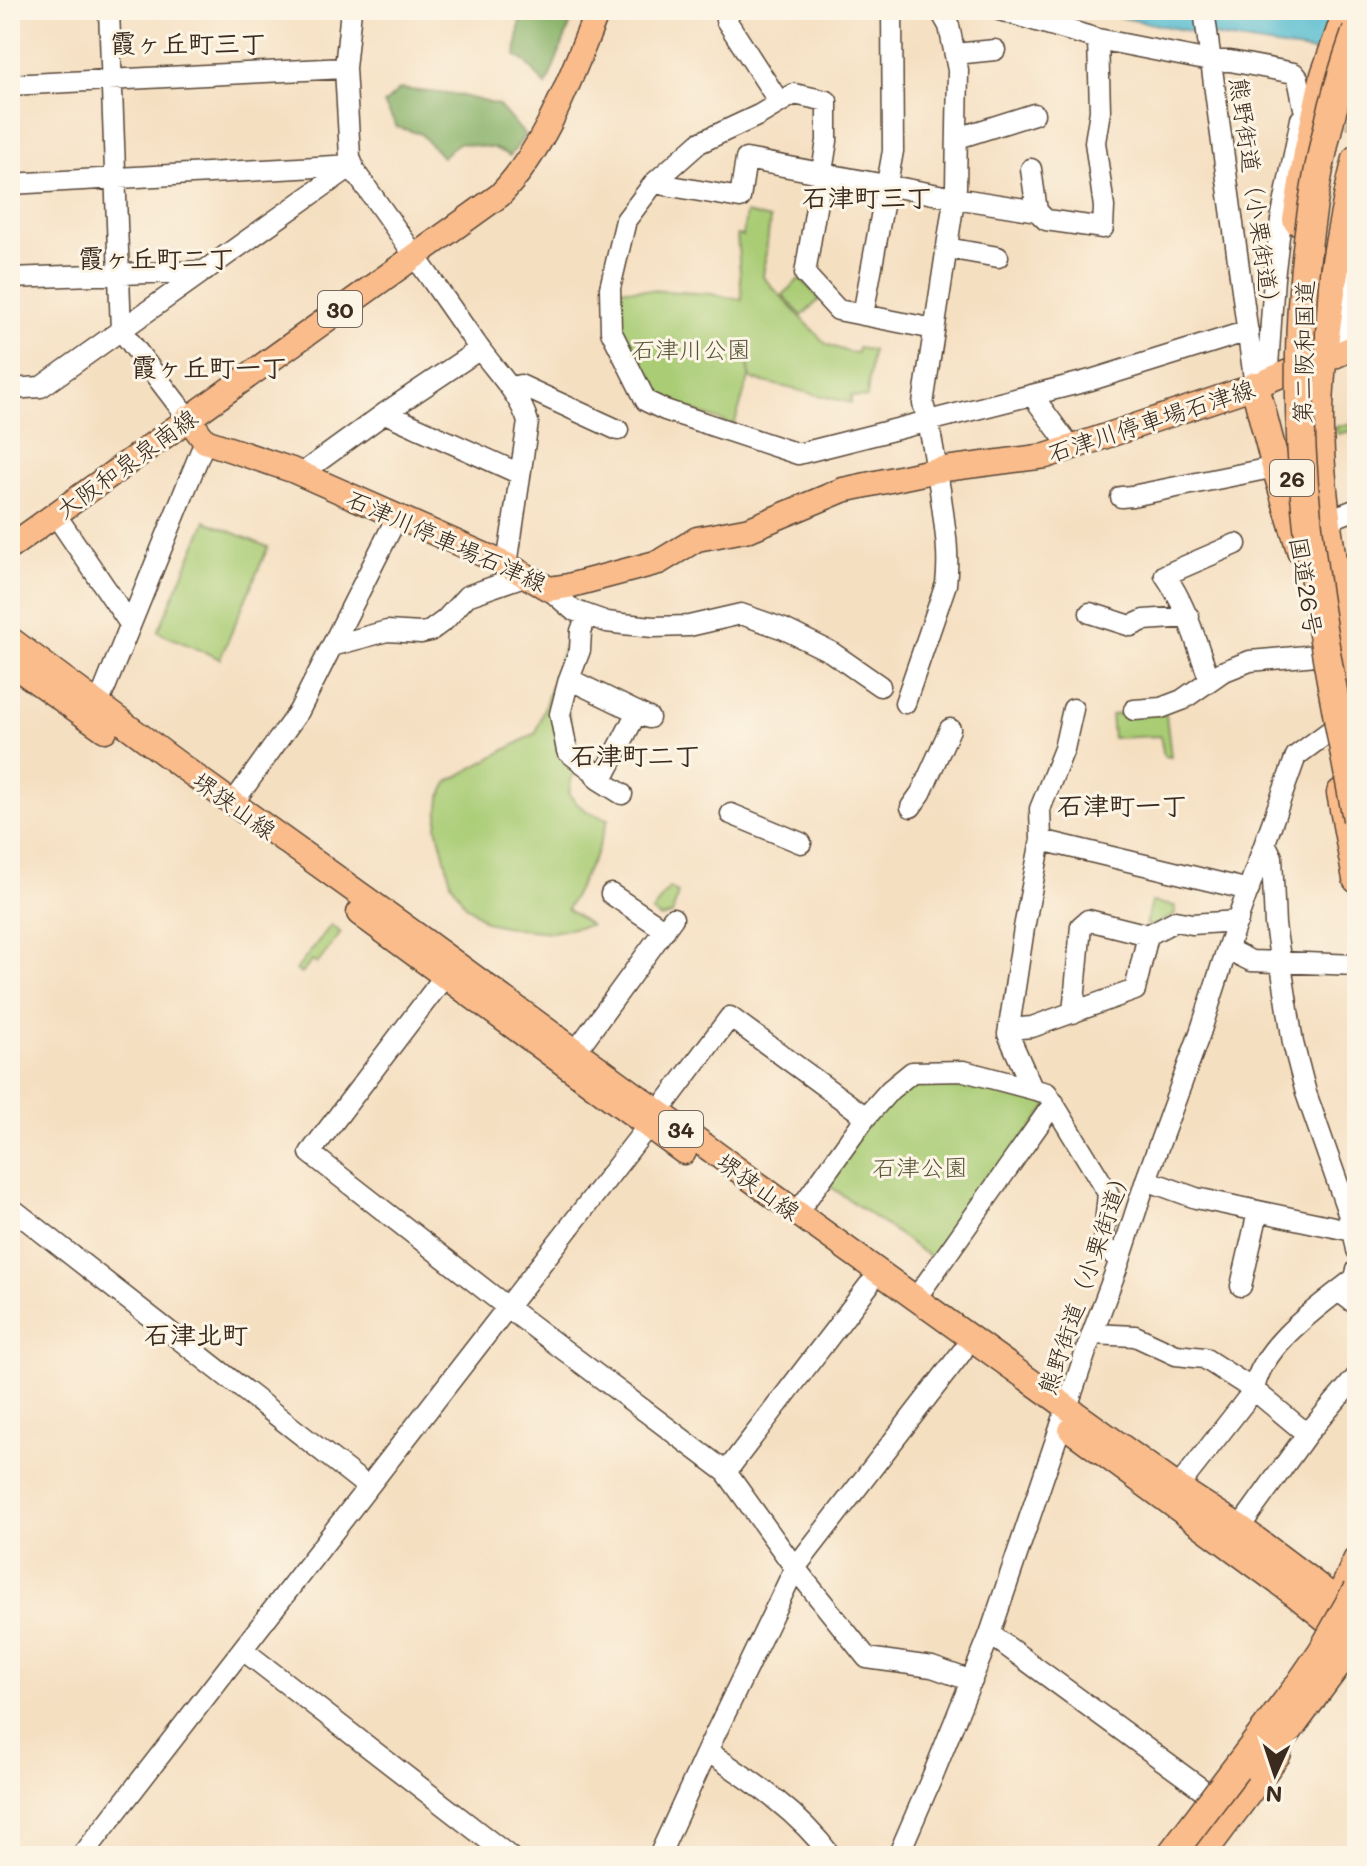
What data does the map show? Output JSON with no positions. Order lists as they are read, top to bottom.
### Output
{
  "streets": {
    "highway": ["第二阪和国道", "26", "国道26号"],
    "main road": [
      "30",
      "石津川停車場石津線",
      "大阪和泉泉南線",
      "堺狭山線",
      "34"
    ],
    "street": ["熊野街道（小栗街道）"]
  },
  "crossings": [
    ["熊野街道（小栗街道）", "石津川停車場石津線"],
    ["熊野街道（小栗街道）", "国道26号"],
    ["熊野街道（小栗街道）", "堺狭山線"],
    ["石津川停車場石津線", "国道26号"]
  ],
  "districts": [
    "霞ヶ丘町三丁",
    "石津町三丁",
    "霞ヶ丘町二丁",
    "霞ヶ丘町一丁",
    "石津町二丁",
    "石津町一丁",
    "石津北町"
  ],
  "parks": ["石津川公園", "石津公園"],
  "north": "bottom"
}
